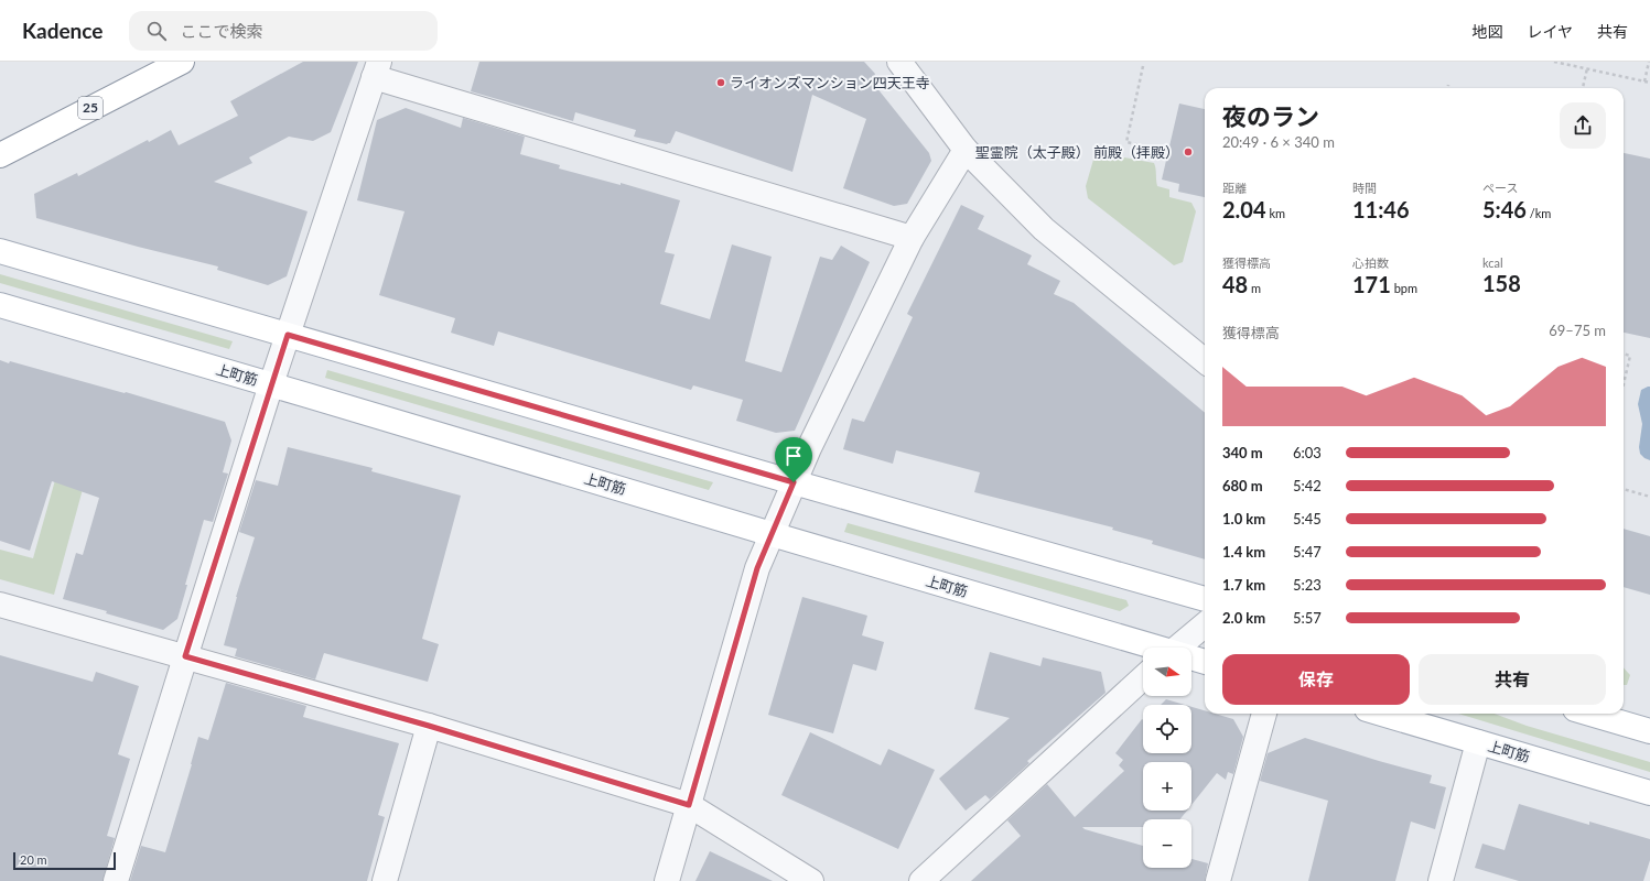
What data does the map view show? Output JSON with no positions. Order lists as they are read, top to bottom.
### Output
{
  "streets": {
    "main road": ["25", "上町筋"]
  },
  "places": ["ライオンズマンション四天王寺", "聖霊院（太子殿） 前殿（拝殿）"],
  "scale_bar": "20 m",
  "north": "right",
  "page": {
    "header": "Kadence",
    "search": "ここで検索",
    "nav": ["地図", "レイヤ", "共有"],
    "heading": ["夜のラン", "20:49 · 6 × 340 m"],
    "stats": [
      ["距離", "2.04 km"],
      ["時間", "11:46"],
      ["ペース", "5:46 /km"],
      ["獲得標高", "48 m"],
      ["心拍数", "171 bpm"],
      ["kcal", "158"]
    ],
    "chart": ["獲得標高", "69–75 m"],
    "list": [
      {
        "name": "340 m",
        "note": "6:03"
      },
      {
        "name": "680 m",
        "note": "5:42"
      },
      {
        "name": "1.0 km",
        "note": "5:45"
      },
      {
        "name": "1.4 km",
        "note": "5:47"
      },
      {
        "name": "1.7 km",
        "note": "5:23"
      },
      {
        "name": "2.0 km",
        "note": "5:57"
      }
    ],
    "buttons": ["保存", "共有"],
    "map_buttons": ["+", "−"],
    "scale": "20 m"
  }
}
